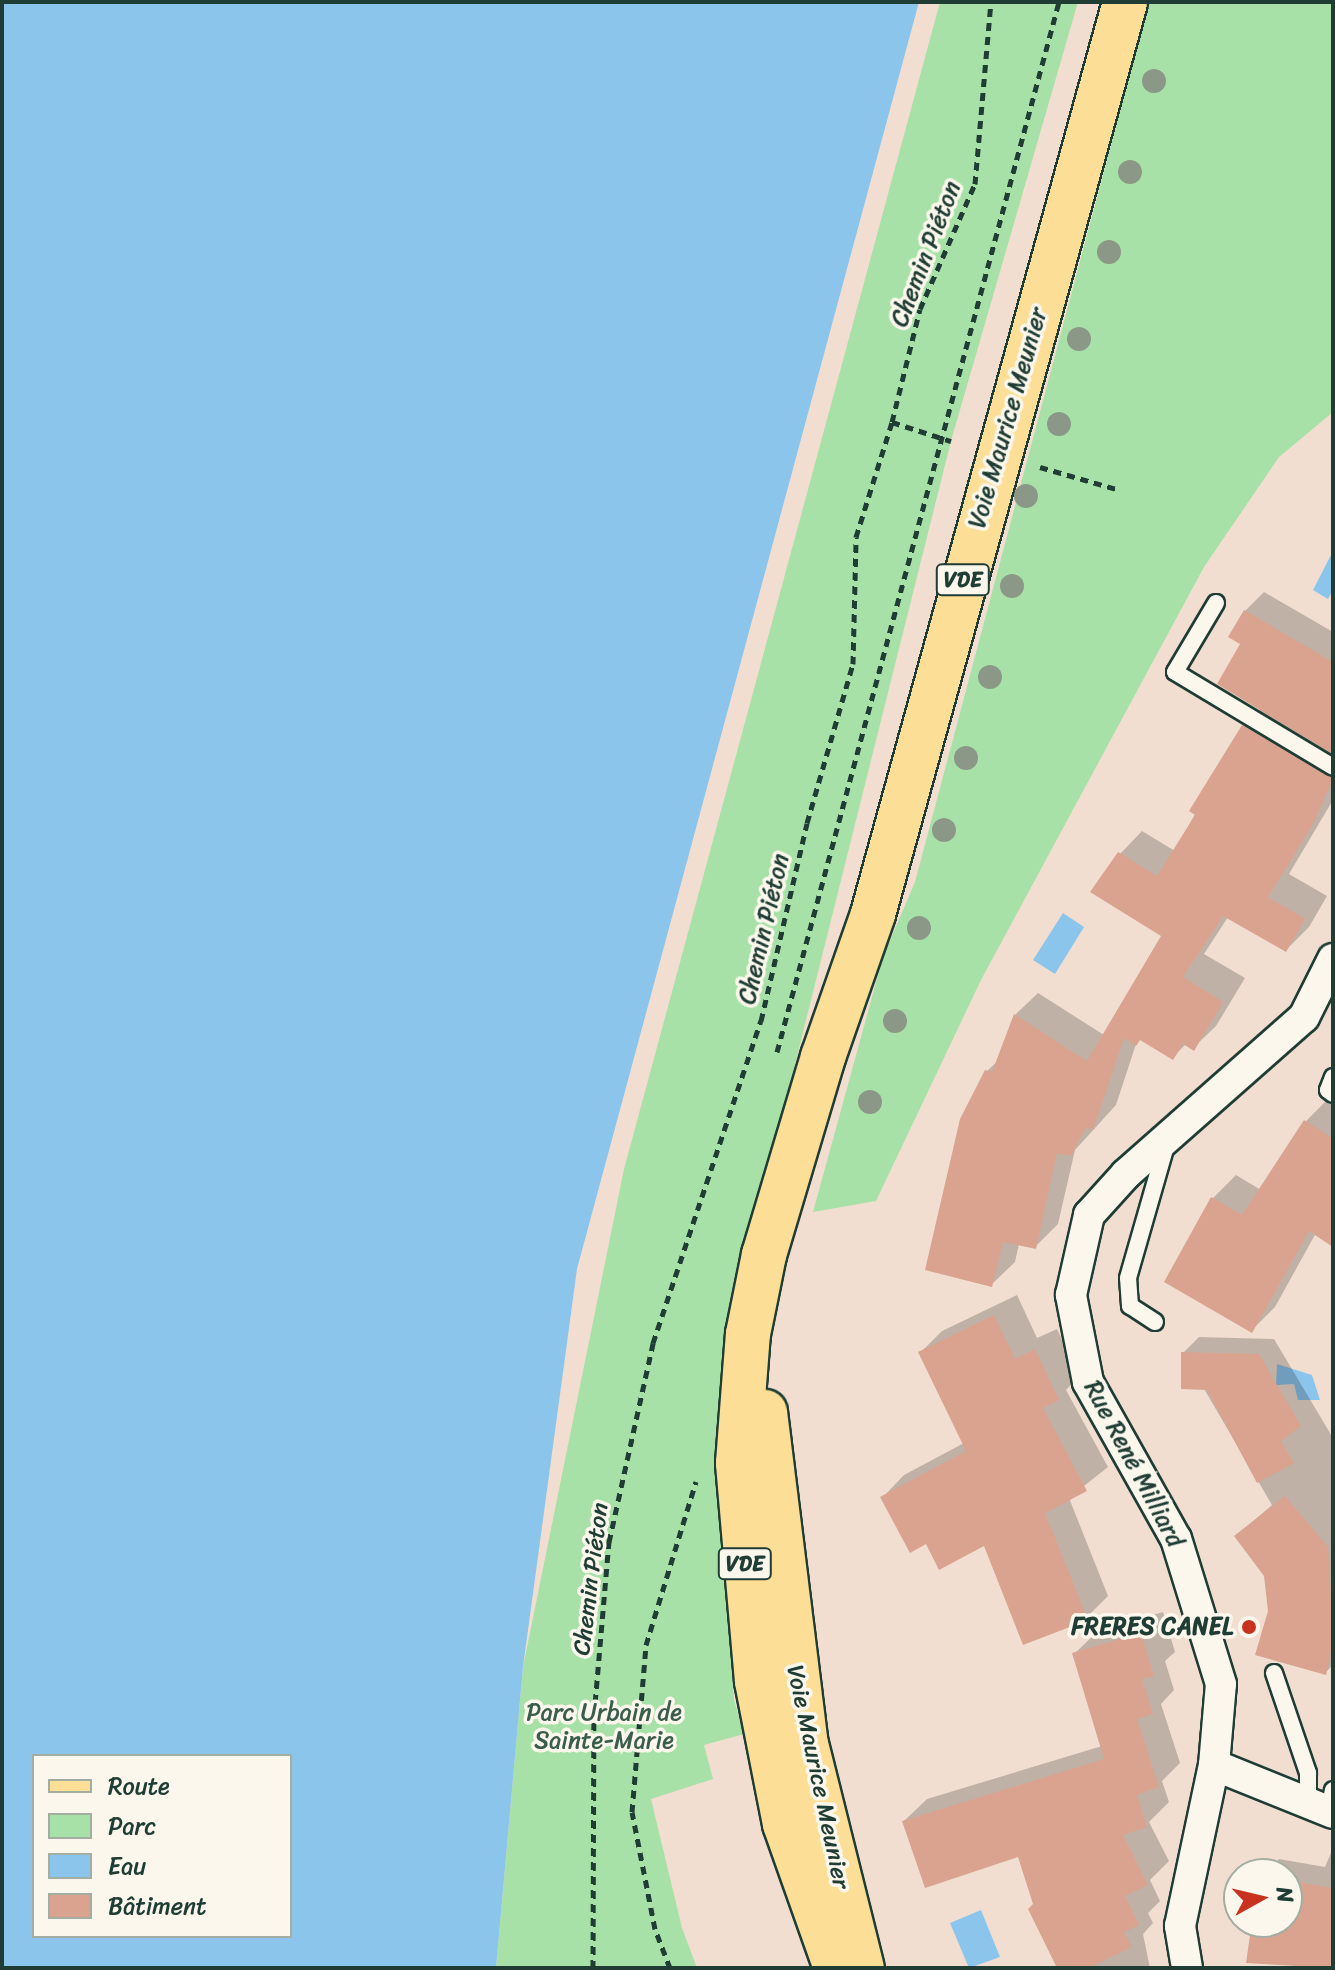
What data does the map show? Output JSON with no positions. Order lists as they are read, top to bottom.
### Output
{
  "streets": {
    "main road": ["Voie Maurice Meunier", "VDE"],
    "street": ["Rue René Milliard"],
    "path": ["Chemin Piéton"]
  },
  "parks": ["Parc Urbain de Sainte-Marie"],
  "places": ["FRERES CANEL"],
  "legend": [
    "Route",
    "Parc",
    "Eau",
    "Bâtiment"
  ],
  "north": "right"
}
